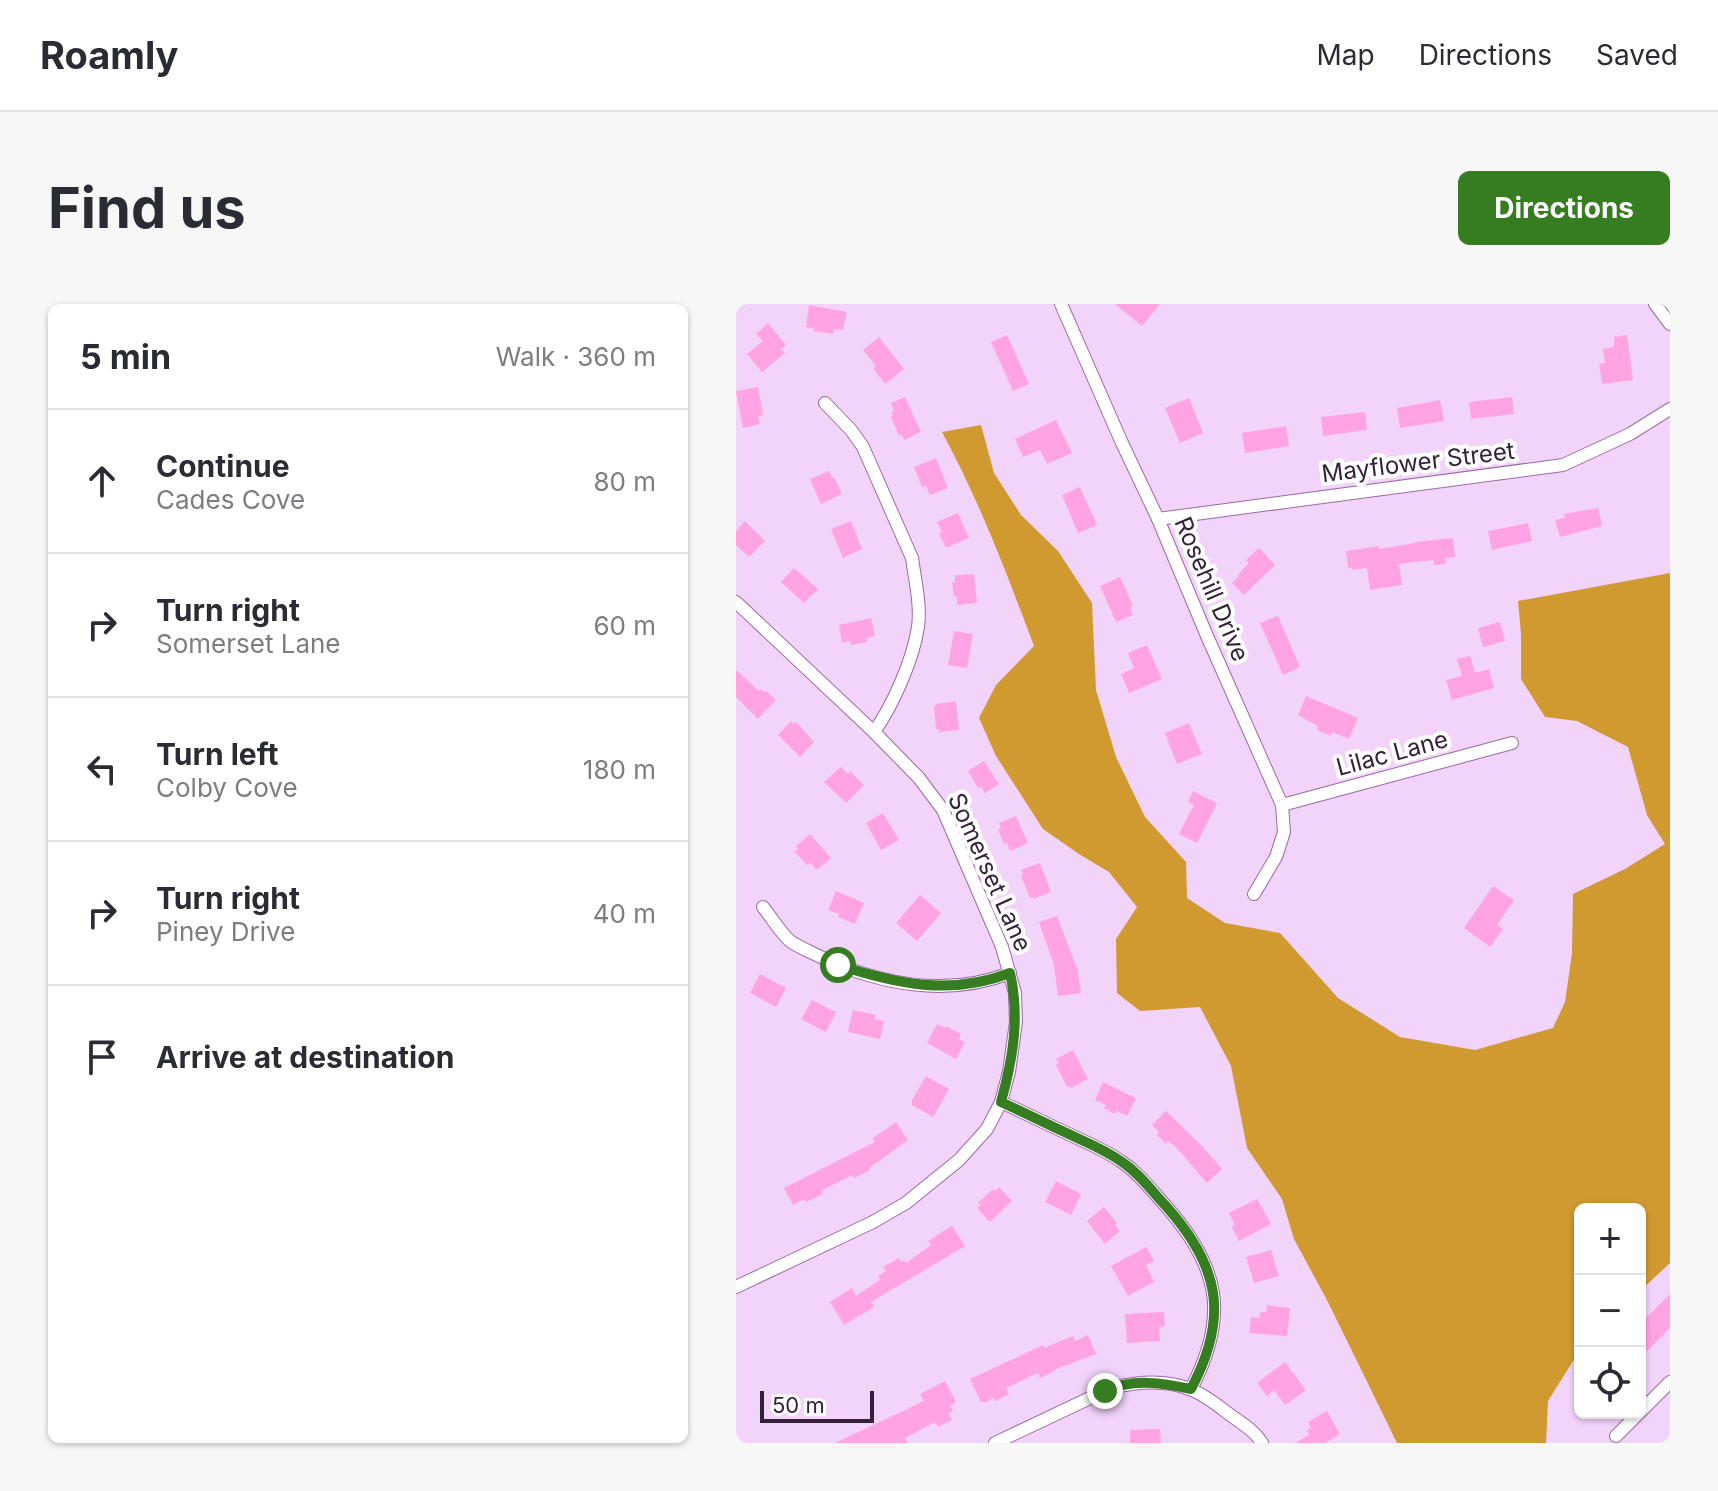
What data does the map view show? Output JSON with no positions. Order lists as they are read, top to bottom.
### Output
{
  "streets": {
    "street": [
      "Mayflower Street",
      "Rosehill Drive",
      "Lilac Lane",
      "Somerset Lane"
    ]
  },
  "crossings": [
    ["Mayflower Street", "Rosehill Drive"],
    ["Rosehill Drive", "Lilac Lane"]
  ],
  "scale_bar": "50 m",
  "page": {
    "header": "Roamly",
    "nav": ["Map", "Directions", "Saved"],
    "buttons": "Directions",
    "title": "Find us",
    "heading": ["5 min", "Walk · 360 m"],
    "list": [
      ["Continue", "Cades Cove", "80 m"],
      ["Turn right", "Somerset Lane", "60 m"],
      ["Turn left", "Colby Cove", "180 m"],
      ["Turn right", "Piney Drive", "40 m"],
      "Arrive at destination"
    ],
    "map_buttons": ["+", "−"],
    "scale": "50 m"
  }
}
